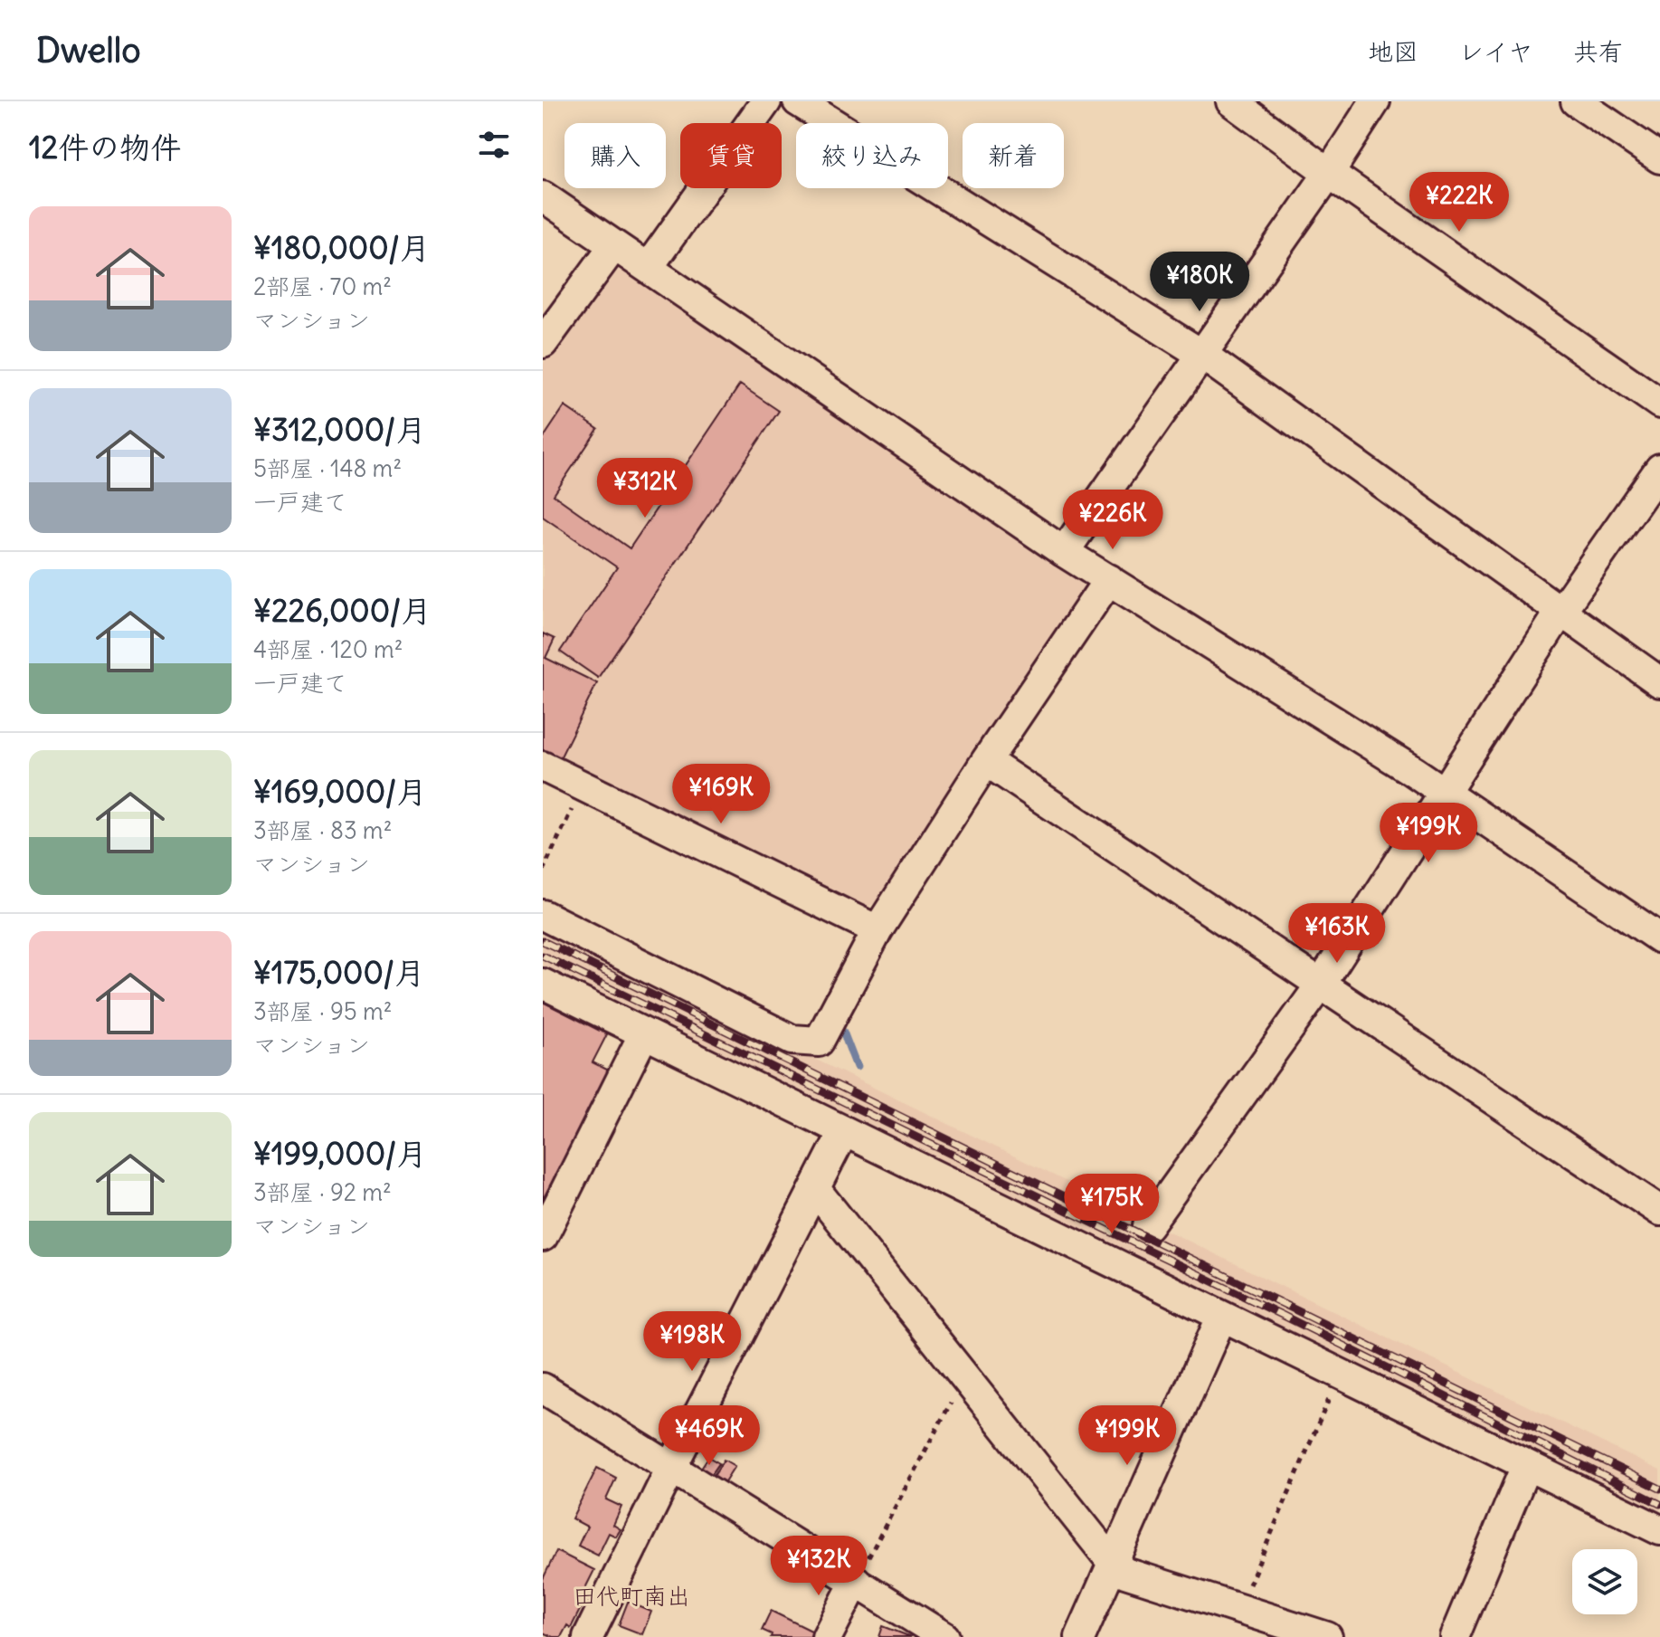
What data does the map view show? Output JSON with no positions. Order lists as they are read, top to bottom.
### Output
{
  "districts": ["田代町南出"],
  "page": {
    "header": "Dwello",
    "nav": ["地図", "レイヤ", "共有"],
    "heading": "12件の物件",
    "chip": [
      "購入",
      "賃貸",
      "絞り込み",
      "新着"
    ],
    "price": [
      "¥222K",
      "¥180K",
      "¥312K",
      "¥226K",
      "¥169K",
      "¥199K",
      "¥163K",
      "¥175K",
      "¥198K",
      "¥469K",
      "¥199K",
      "¥132K"
    ],
    "list": [
      {
        "name": "¥180,000/月",
        "note": "2部屋 · 70 m² · マンション"
      },
      {
        "name": "¥312,000/月",
        "note": "5部屋 · 148 m² · 一戸建て"
      },
      {
        "name": "¥226,000/月",
        "note": "4部屋 · 120 m² · 一戸建て"
      },
      {
        "name": "¥169,000/月",
        "note": "3部屋 · 83 m² · マンション"
      },
      {
        "name": "¥175,000/月",
        "note": "3部屋 · 95 m² · マンション"
      },
      {
        "name": "¥199,000/月",
        "note": "3部屋 · 92 m² · マンション"
      }
    ]
  }
}
